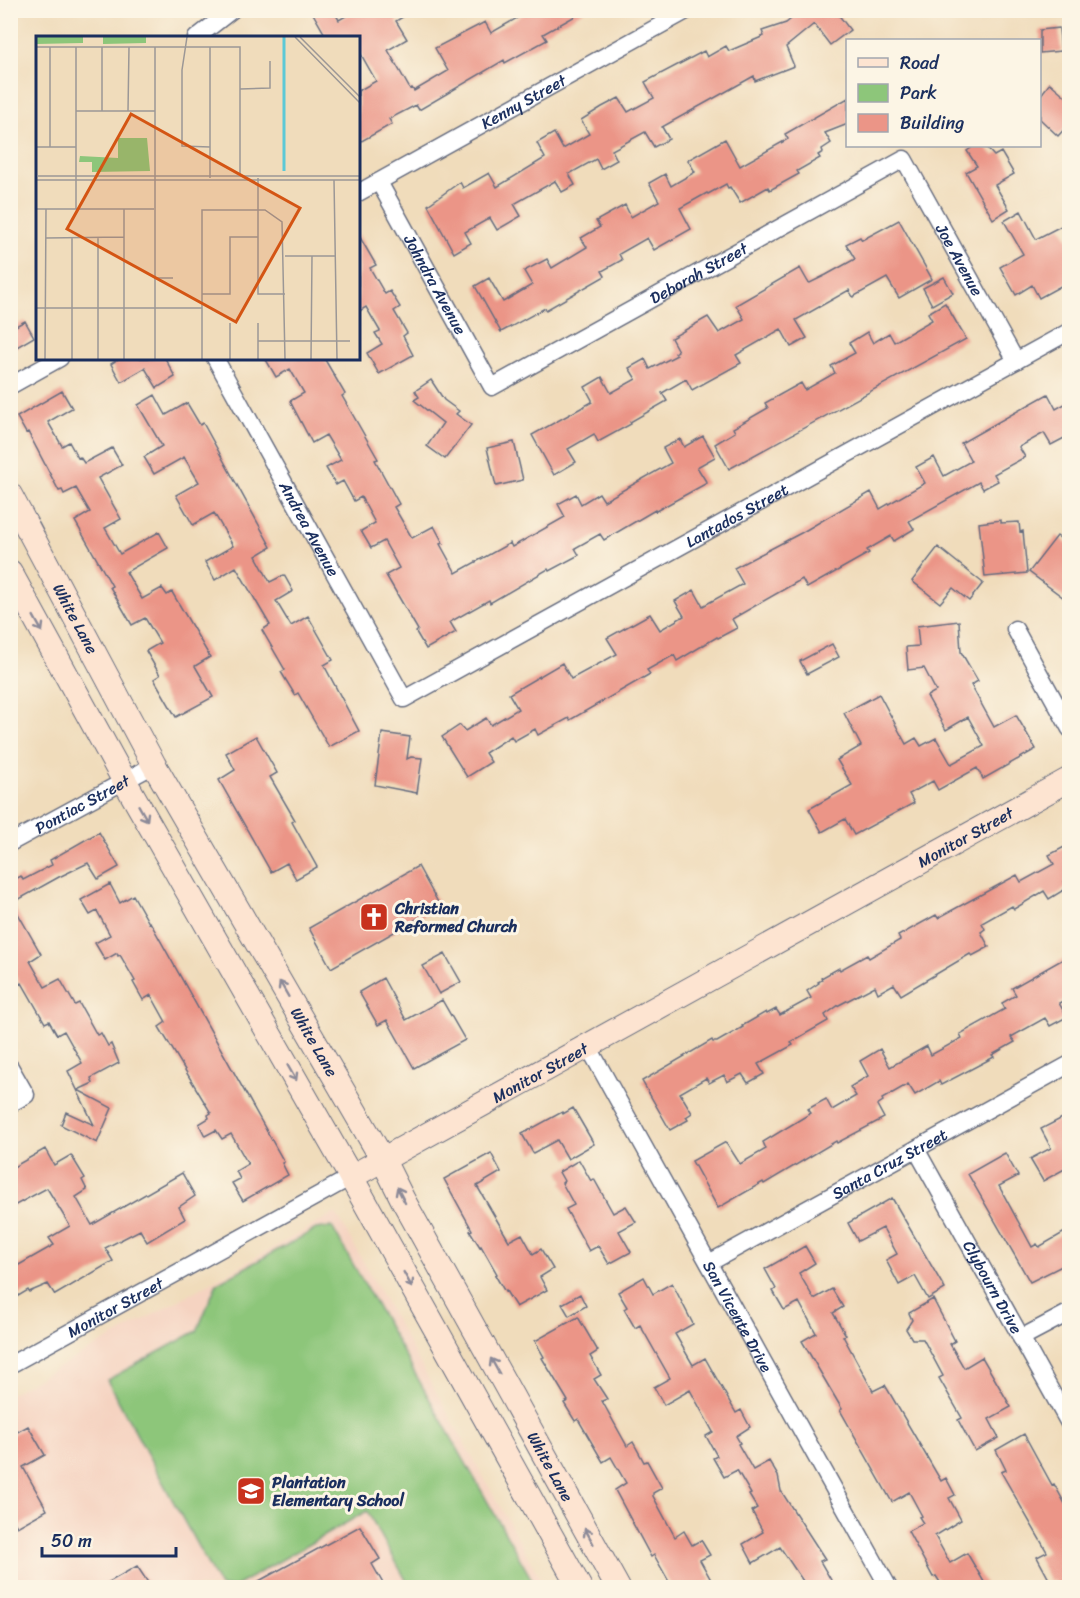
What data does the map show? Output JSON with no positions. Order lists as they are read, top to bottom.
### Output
{
  "streets": {
    "main road": ["White Lane", "Monitor Street"],
    "street": [
      "Kenny Street",
      "Joe Avenue",
      "Deborah Street",
      "Johndra Avenue",
      "Lantados Street",
      "Andrea Avenue",
      "Pontiac Street",
      "Santa Cruz Street",
      "Clybourn Drive",
      "San Vicente Drive"
    ]
  },
  "crossings": [
    ["Kenny Street", "Johndra Avenue"],
    ["Joe Avenue", "Deborah Street"],
    ["Joe Avenue", "Lantados Street"],
    ["Deborah Street", "Johndra Avenue"],
    ["Lantados Street", "Andrea Avenue"],
    ["White Lane", "Pontiac Street"],
    ["White Lane", "Monitor Street"],
    ["Monitor Street", "San Vicente Drive"],
    ["Santa Cruz Street", "Clybourn Drive"],
    ["Santa Cruz Street", "San Vicente Drive"]
  ],
  "places": {
    "church": ["Christian Reformed Church"],
    "school or university": ["Plantation Elementary School"]
  },
  "legend": ["Road", "Park", "Building"],
  "scale_bar": "50 m"
}
